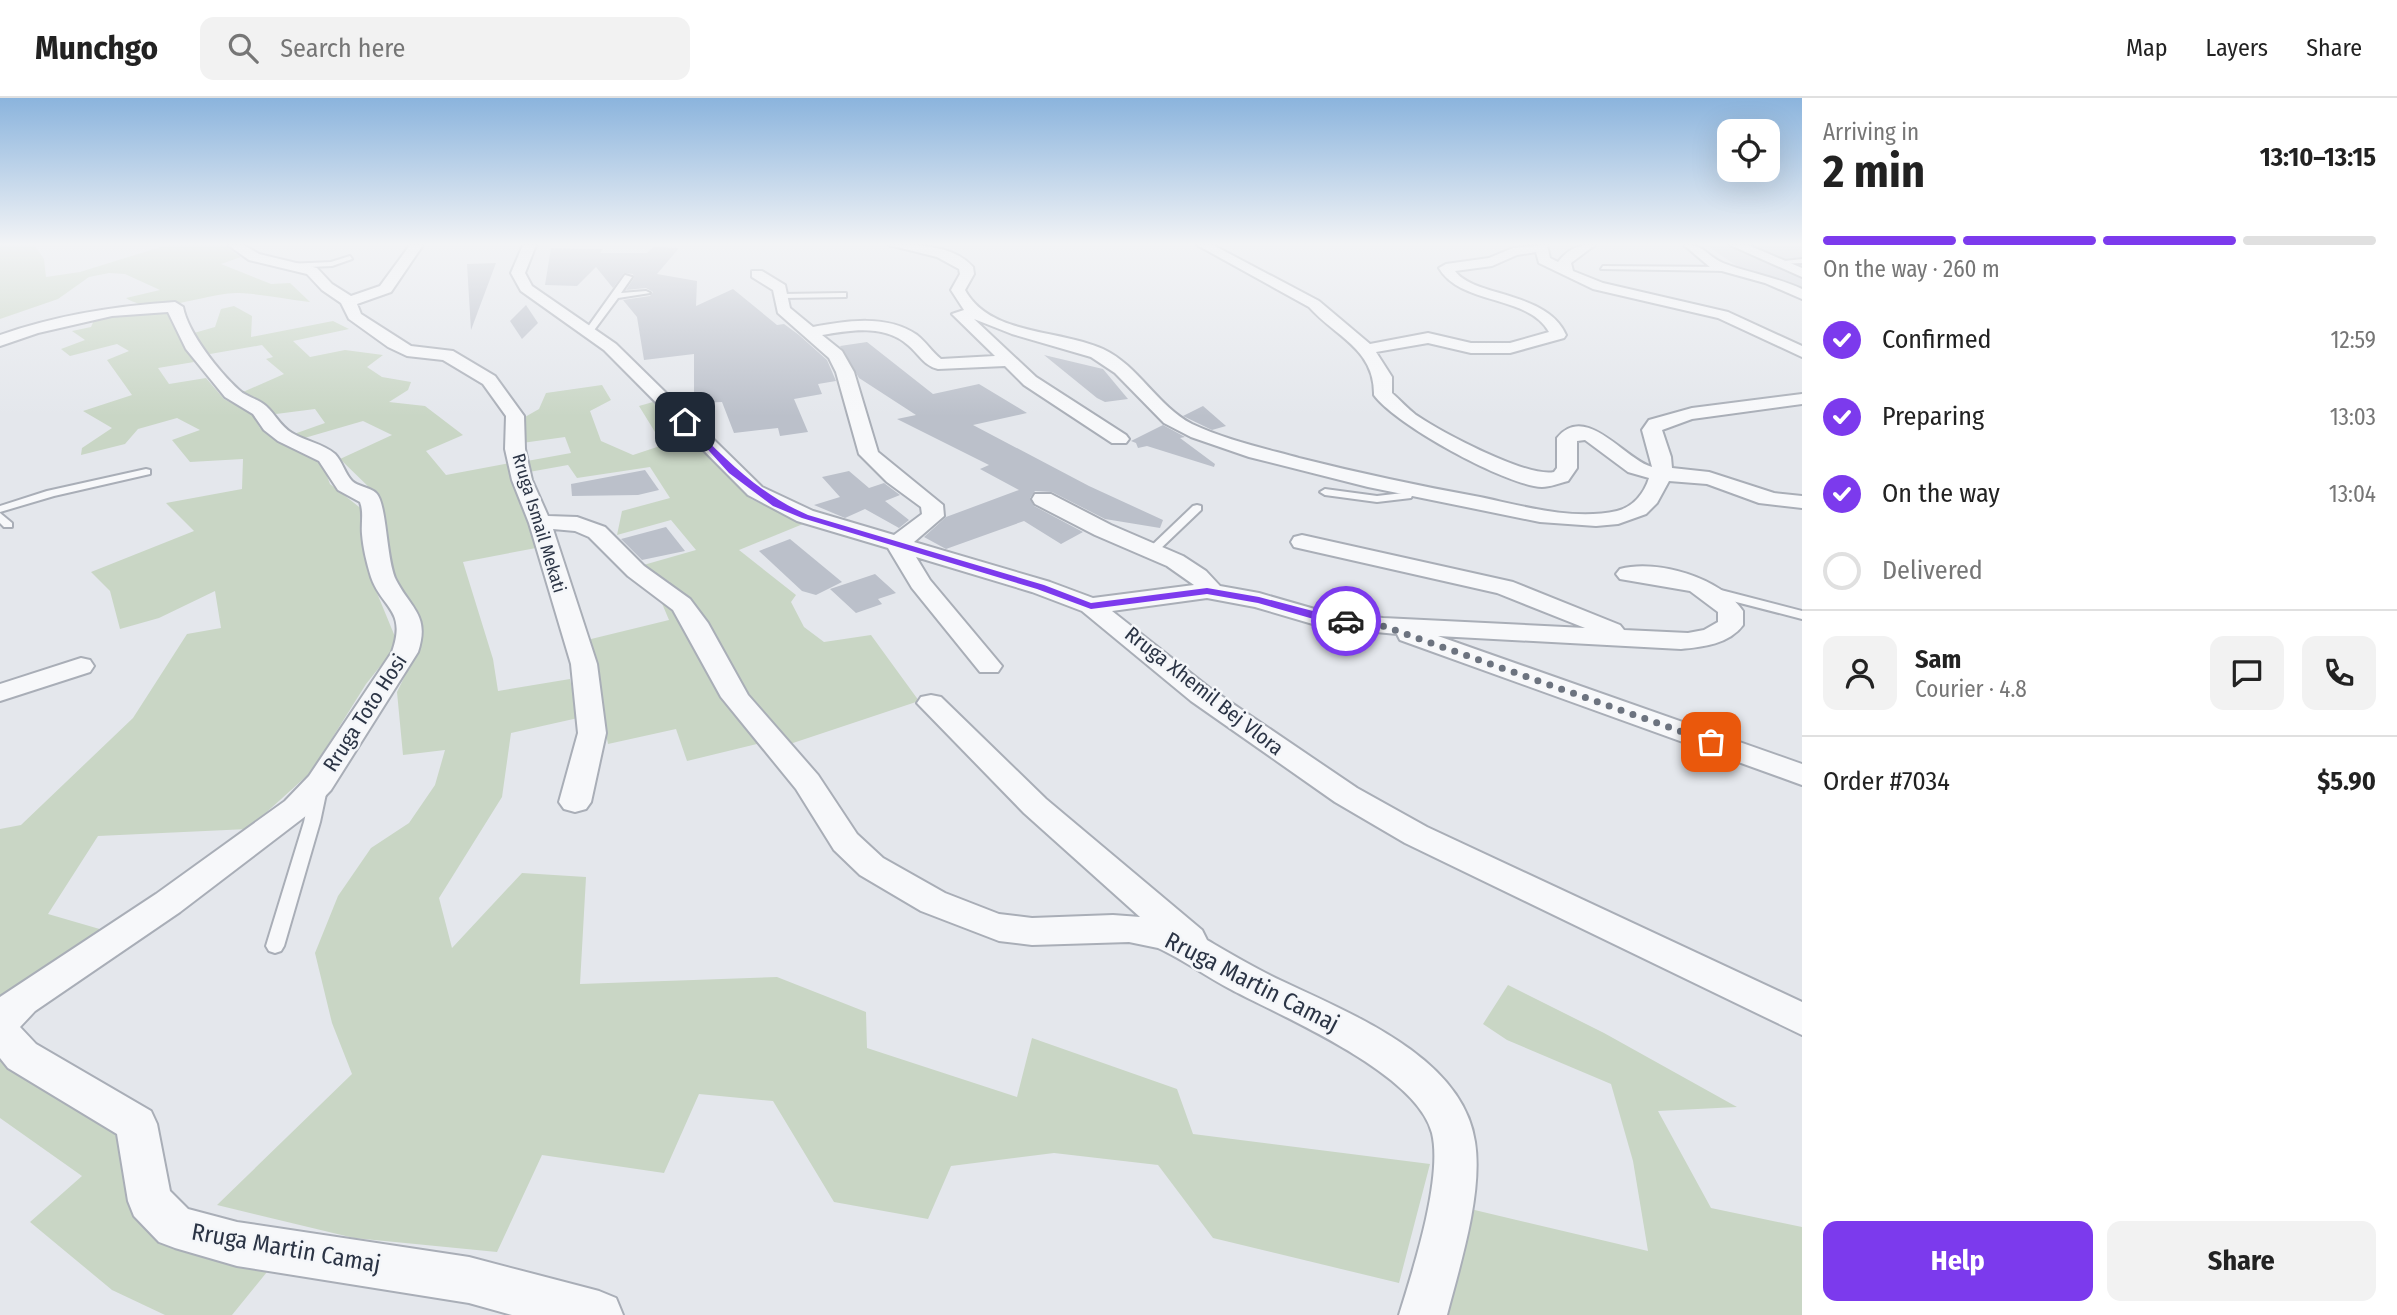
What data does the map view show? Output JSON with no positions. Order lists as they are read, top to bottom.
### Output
{
  "streets": {
    "street": [
      "Rruga Ismail Mekati",
      "Rruga Xhemil Bej Vlora",
      "Rruga Toto Hosi",
      "Rruga Martin Camaj"
    ]
  },
  "crossings": [
    ["Rruga Ismail Mekati", "Rruga Martin Camaj"],
    ["Rruga Toto Hosi", "Rruga Martin Camaj"]
  ],
  "page": {
    "header": "Munchgo",
    "search": "Search here",
    "nav": ["Map", "Layers", "Share"],
    "heading": ["2 min", "Arriving in", "13:10–13:15"],
    "panel": [
      "Sam",
      "Courier · 4.8",
      "Order #7034",
      "$5.90"
    ],
    "bar": "On the way · 260 m",
    "list": [
      ["Confirmed", "12:59"],
      ["Preparing", "13:03"],
      ["On the way", "13:04"],
      "Delivered"
    ],
    "buttons": ["Help", "Share"]
  }
}
